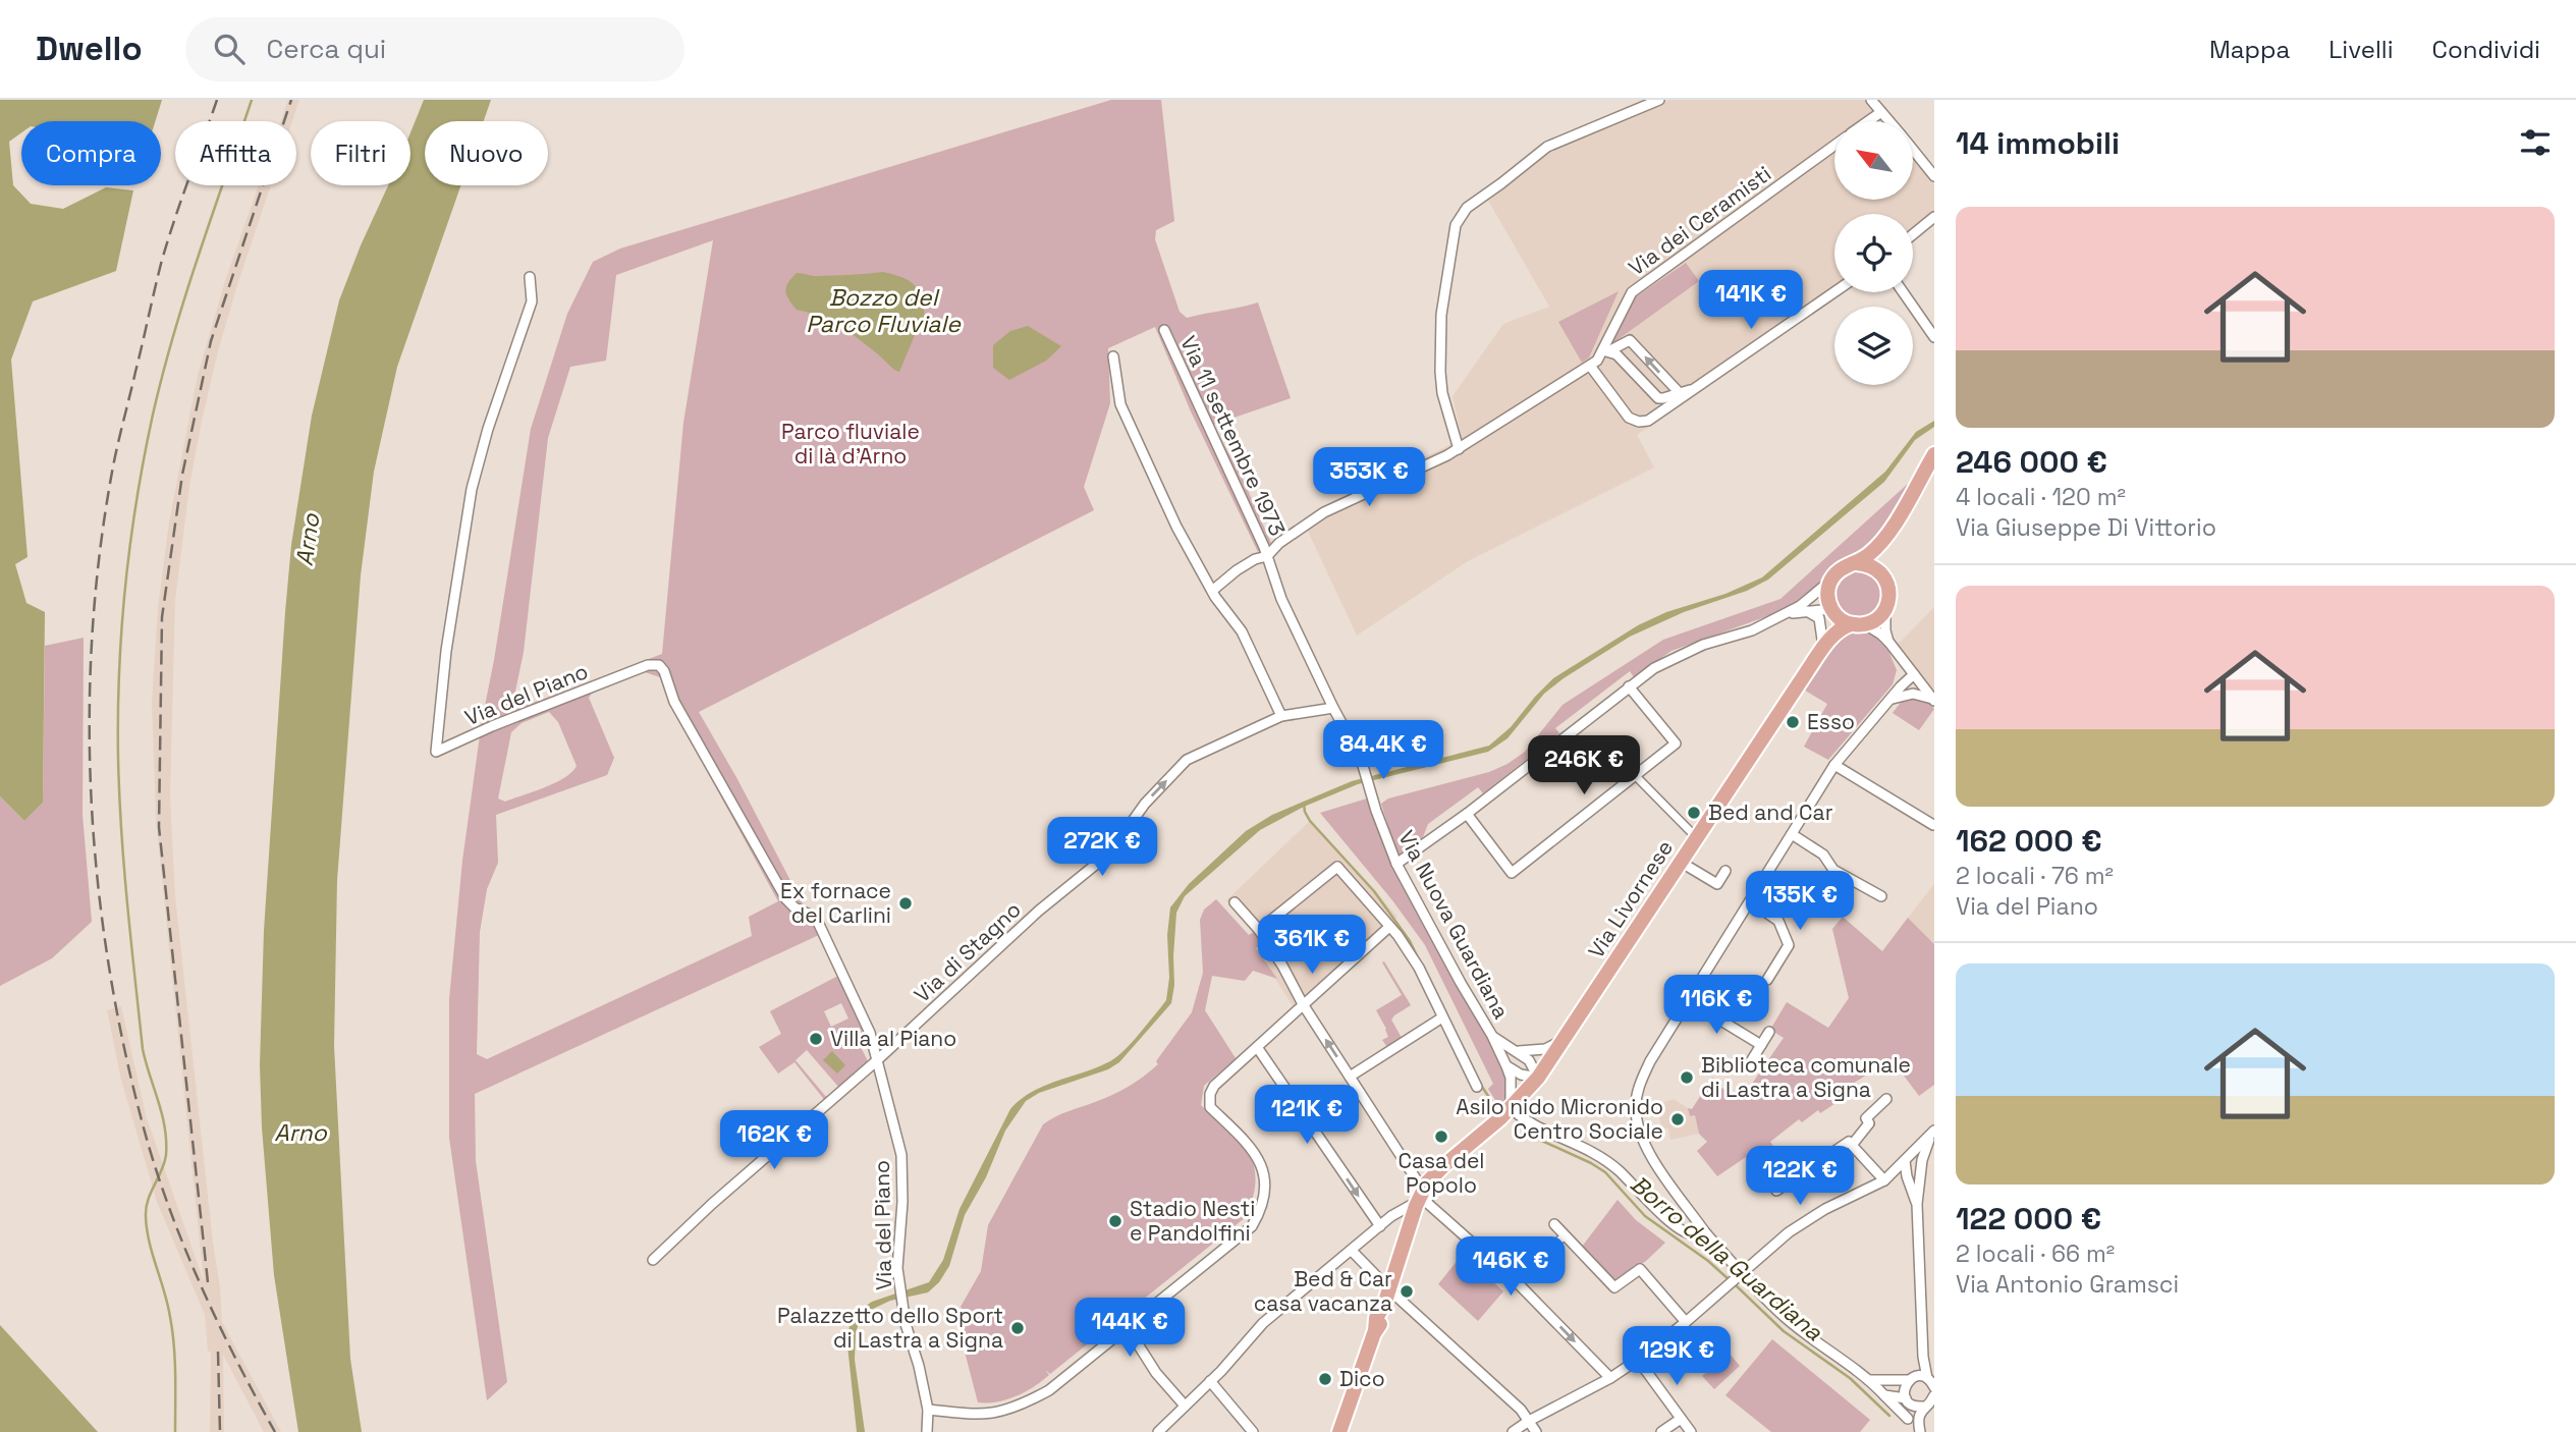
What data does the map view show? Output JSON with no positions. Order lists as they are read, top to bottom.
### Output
{
  "streets": {
    "main road": ["Via Livornese"],
    "street": [
      "Via dei Ceramisti",
      "Via 11 settembre 1973",
      "Via del Piano",
      "Via Nuova Guardiana",
      "Via di Stagno"
    ]
  },
  "crossings": [
    ["Via 11 settembre 1973", "Via Nuova Guardiana"],
    ["Via del Piano", "Via di Stagno"],
    ["Via Livornese", "Via Nuova Guardiana"],
    ["Via Nuova Guardiana", "Via di Stagno"]
  ],
  "one_way": ["Via di Stagno"],
  "water": ["Bozzo del Parco Fluviale", "Arno", "Borro della Guardiana"],
  "parks": ["Parco fluviale di là d'Arno"],
  "places": [
    "Esso",
    "Bed and Car",
    "Ex fornace del Carlini",
    "Villa al Piano",
    "Biblioteca comunale di Lastra a Signa",
    "Asilo nido Micronido Centro Sociale",
    "Casa del Popolo",
    "Stadio Nesti e Pandolfini",
    "Bed & Car casa vacanza",
    "Palazzetto dello Sport di Lastra a Signa",
    "Dico"
  ],
  "north": "top left",
  "page": {
    "header": "Dwello",
    "search": "Cerca qui",
    "nav": ["Mappa", "Livelli", "Condividi"],
    "heading": "14 immobili",
    "chip": [
      "Compra",
      "Affitta",
      "Filtri",
      "Nuovo"
    ],
    "list": [
      {
        "name": "246 000 €",
        "note": "4 locali · 120 m² · Via Giuseppe Di Vittorio"
      },
      {
        "name": "162 000 €",
        "note": "2 locali · 76 m² · Via del Piano"
      },
      {
        "name": "122 000 €",
        "note": "2 locali · 66 m² · Via Antonio Gramsci"
      }
    ],
    "price": [
      "141K €",
      "353K €",
      "84.4K €",
      "246K €",
      "272K €",
      "135K €",
      "361K €",
      "116K €",
      "121K €",
      "162K €",
      "122K €",
      "146K €",
      "144K €",
      "129K €"
    ]
  }
}
